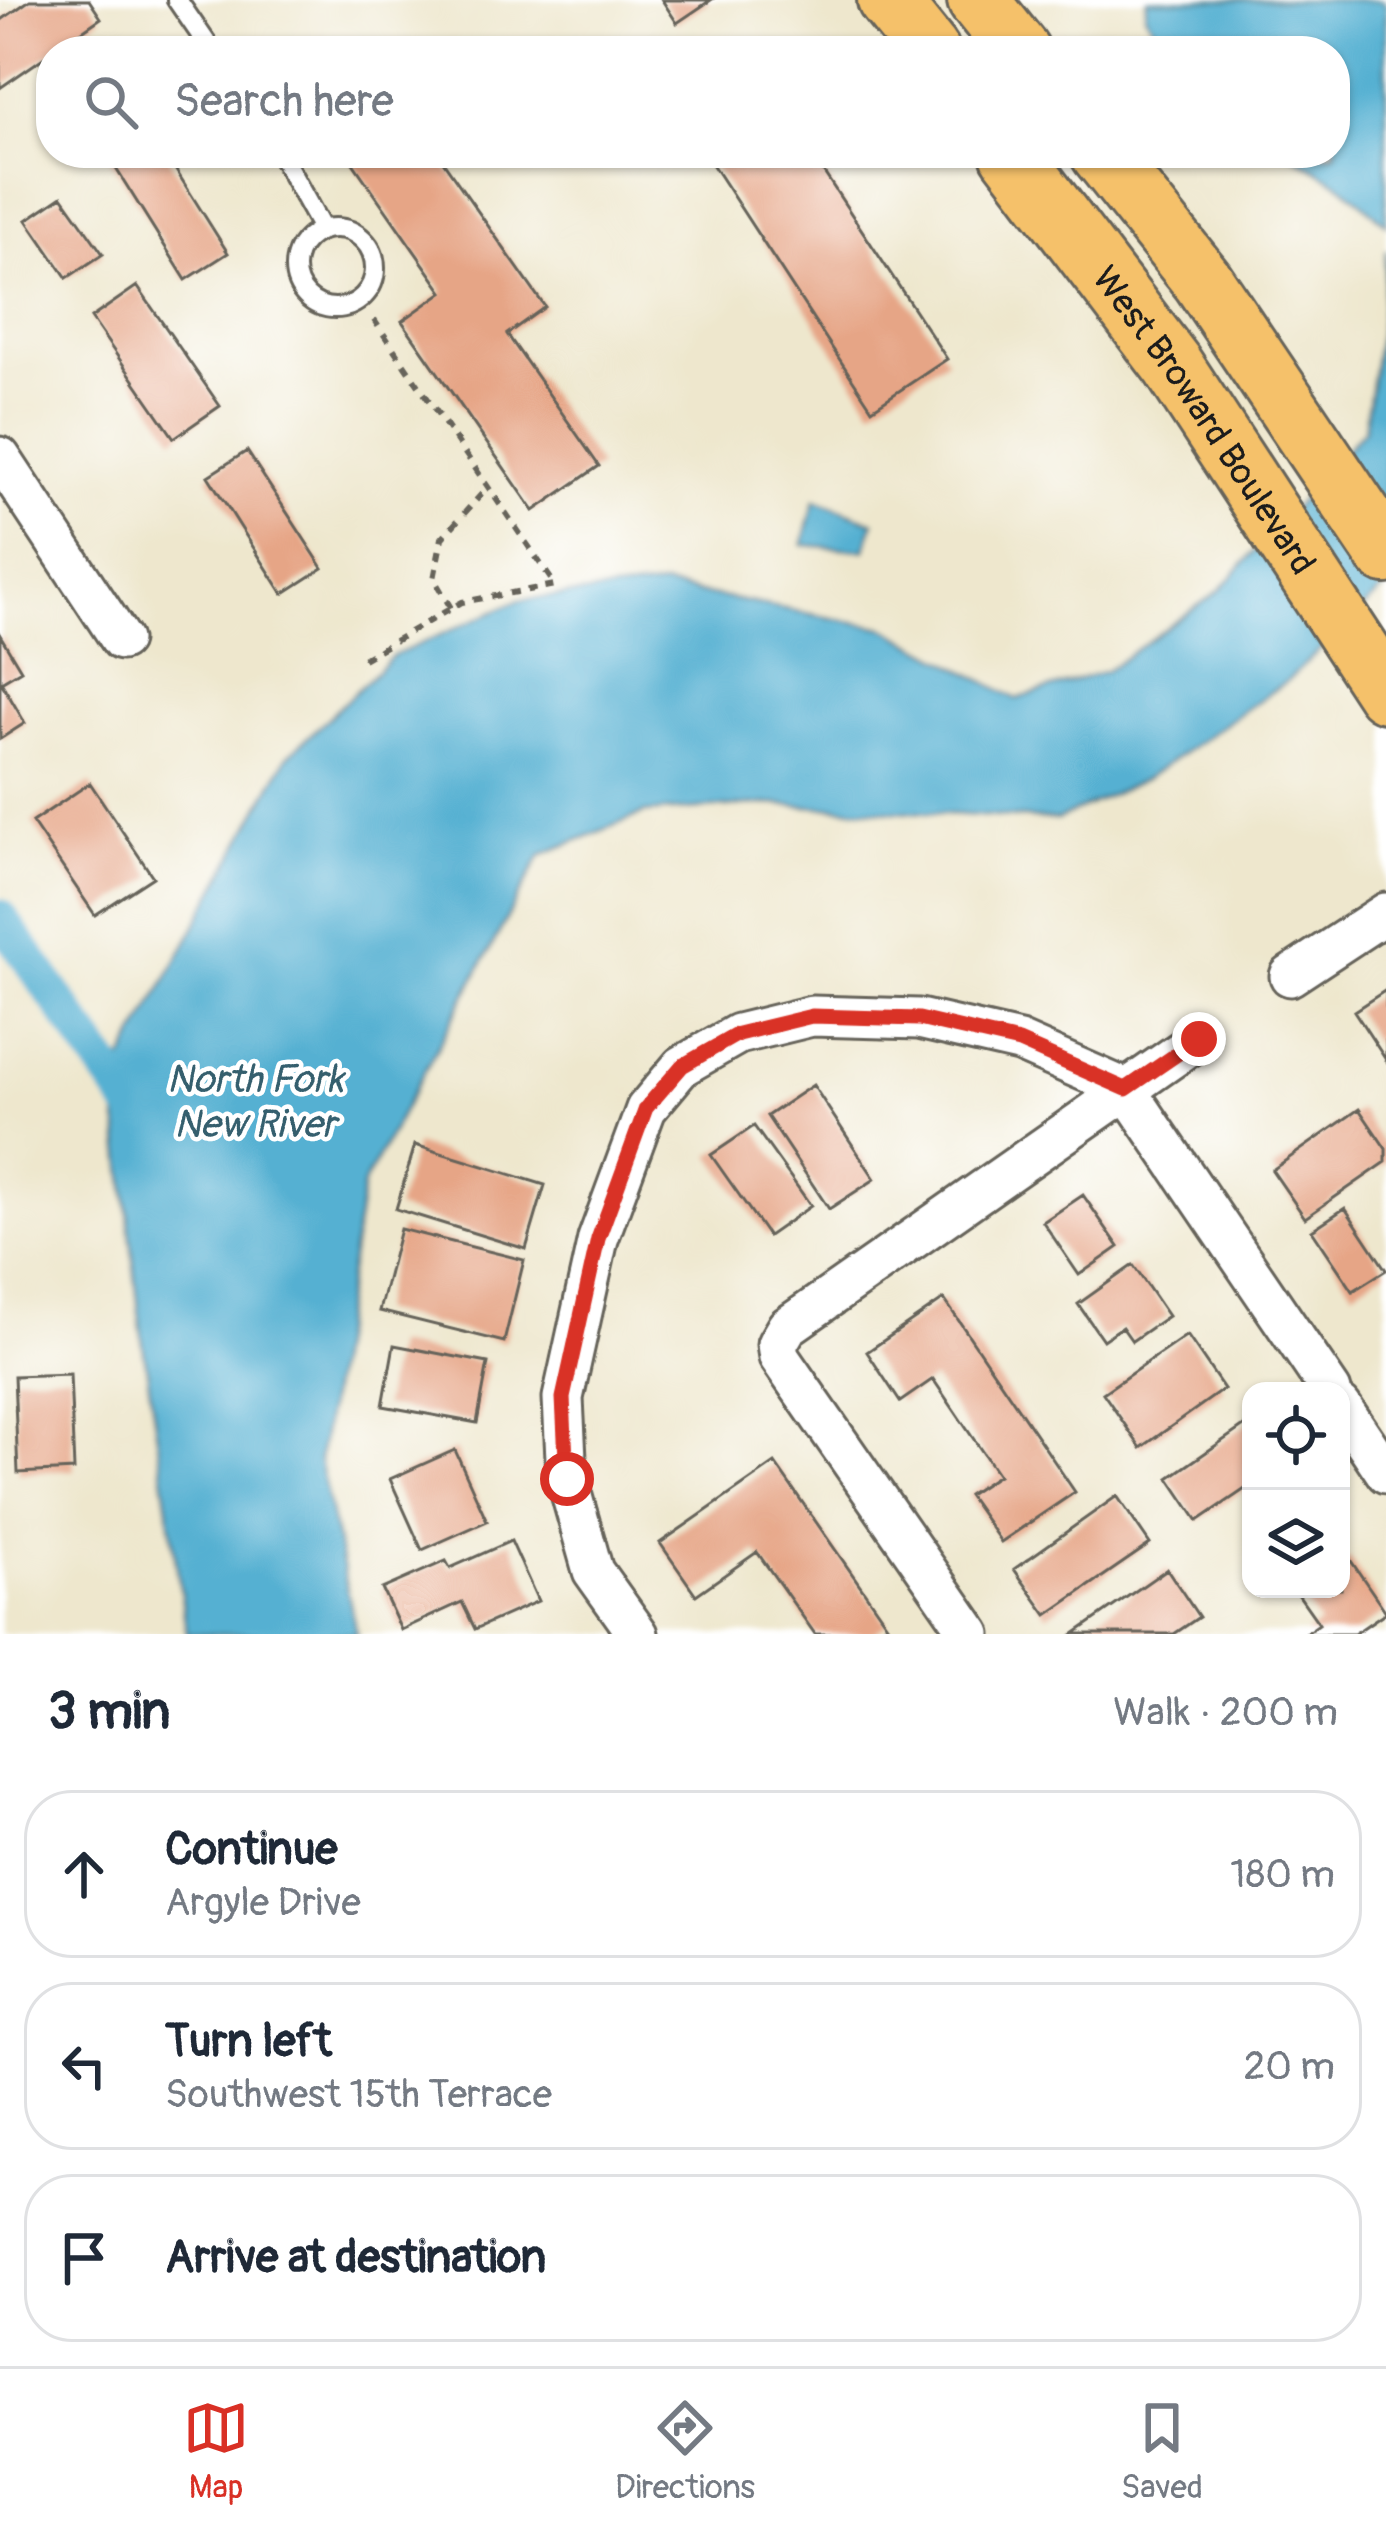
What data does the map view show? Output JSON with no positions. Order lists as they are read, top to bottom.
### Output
{
  "streets": {
    "main road": ["West Broward Boulevard"]
  },
  "water": ["North Fork New River"],
  "page": {
    "search": "Search here",
    "heading": ["3 min", "Walk · 200 m"],
    "list": [
      ["Continue", "Argyle Drive", "180 m"],
      ["Turn left", "Southwest 15th Terrace", "20 m"],
      "Arrive at destination"
    ],
    "nav": ["Map", "Directions", "Saved"]
  }
}
